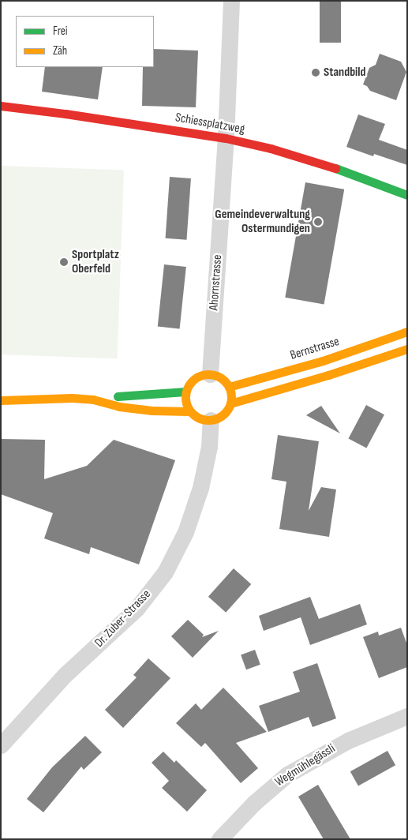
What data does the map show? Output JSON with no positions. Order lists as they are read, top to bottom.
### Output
{
  "streets": {
    "main road": ["Schiessplatzweg", "Bernstrasse"],
    "street": ["Ahornstrasse", "Dr. Zuber-Strasse", "Wegmühlegässli"]
  },
  "crossings": [
    ["Schiessplatzweg", "Ahornstrasse"],
    ["Ahornstrasse", "Bernstrasse"],
    ["Ahornstrasse", "Dr. Zuber-Strasse"],
    ["Bernstrasse", "Dr. Zuber-Strasse"]
  ],
  "places": ["Standbild", "Gemeindeverwaltung Ostermundigen", "Sportplatz Oberfeld"],
  "legend": ["Frei", "Zäh"]
}
